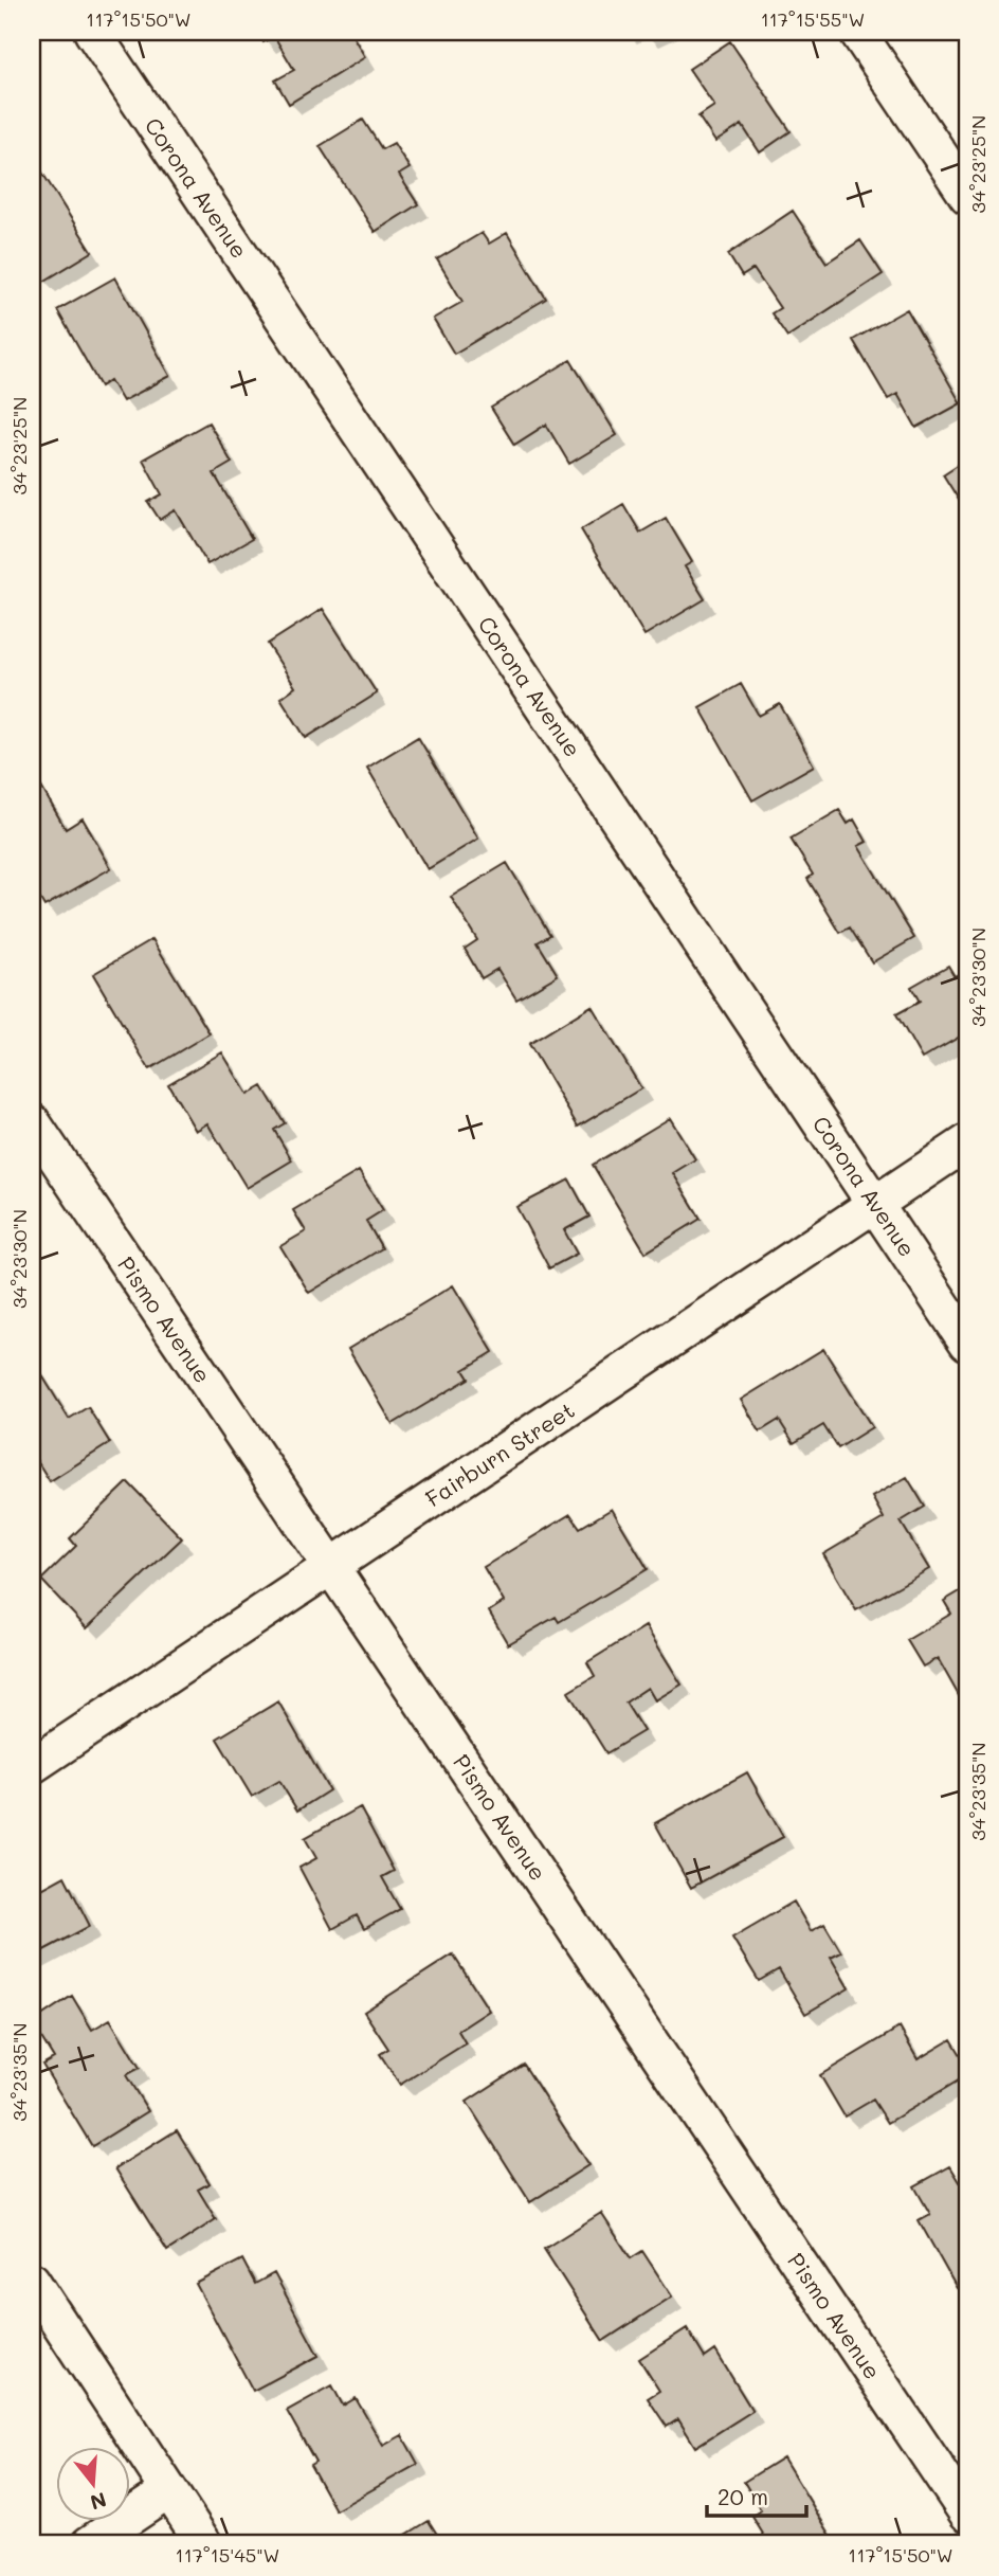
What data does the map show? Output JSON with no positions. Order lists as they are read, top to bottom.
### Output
{
  "streets": {
    "street": ["Corona Avenue", "Pismo Avenue", "Fairburn Street"]
  },
  "crossings": [
    ["Corona Avenue", "Fairburn Street"],
    ["Pismo Avenue", "Fairburn Street"]
  ],
  "scale_bar": "20 m",
  "north": "bottom",
  "coordinates": [
    "117°15'50\"W",
    "117°15'55\"W",
    "34°23'25\"N",
    "34°23'30\"N",
    "34°23'35\"N",
    "117°15'45\"W"
  ]
}
